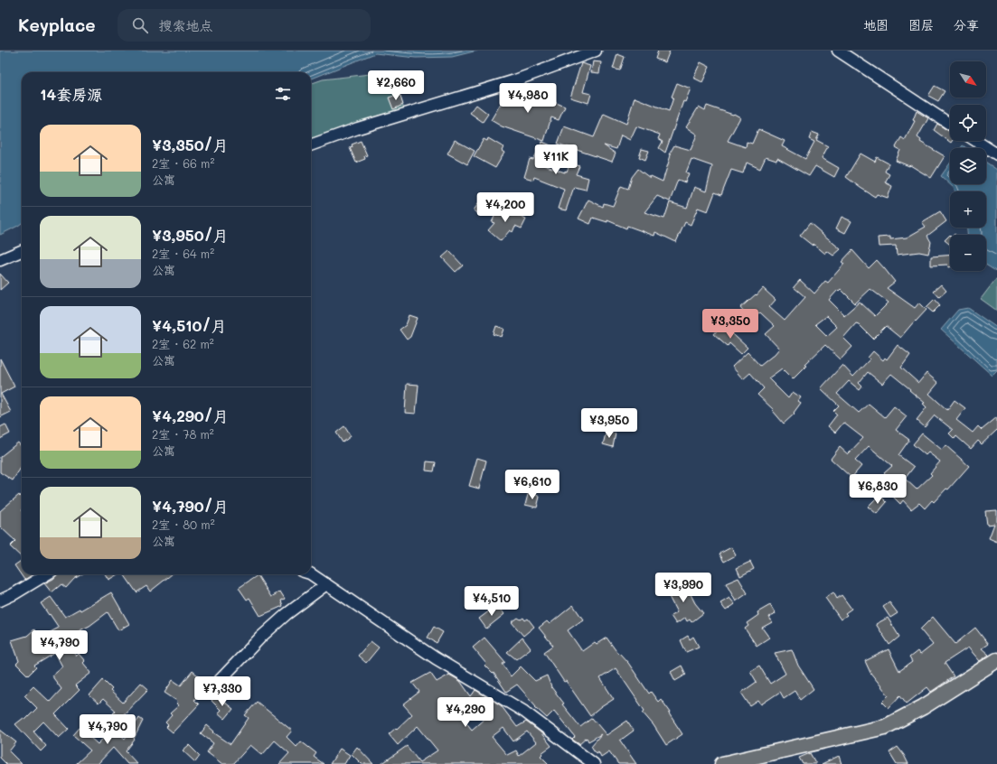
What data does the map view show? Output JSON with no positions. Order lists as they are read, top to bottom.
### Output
{
  "north": "bottom right",
  "page": {
    "header": "Keyplace",
    "search": "搜索地点",
    "nav": ["地图", "图层", "分享"],
    "map_buttons": ["+", "−"],
    "price": [
      "¥2,660",
      "¥4,980",
      "¥11K",
      "¥4,200",
      "¥3,350",
      "¥3,950",
      "¥6,610",
      "¥6,830",
      "¥3,990",
      "¥4,510",
      "¥4,790",
      "¥7,330",
      "¥4,290",
      "¥4,790"
    ],
    "heading": "14套房源",
    "list": [
      {
        "name": "¥3,350/月",
        "note": "2室 · 66 m² · 公寓"
      },
      {
        "name": "¥3,950/月",
        "note": "2室 · 64 m² · 公寓"
      },
      {
        "name": "¥4,510/月",
        "note": "2室 · 62 m² · 公寓"
      },
      {
        "name": "¥4,290/月",
        "note": "2室 · 78 m² · 公寓"
      },
      {
        "name": "¥4,790/月",
        "note": "2室 · 80 m² · 公寓"
      }
    ]
  }
}
